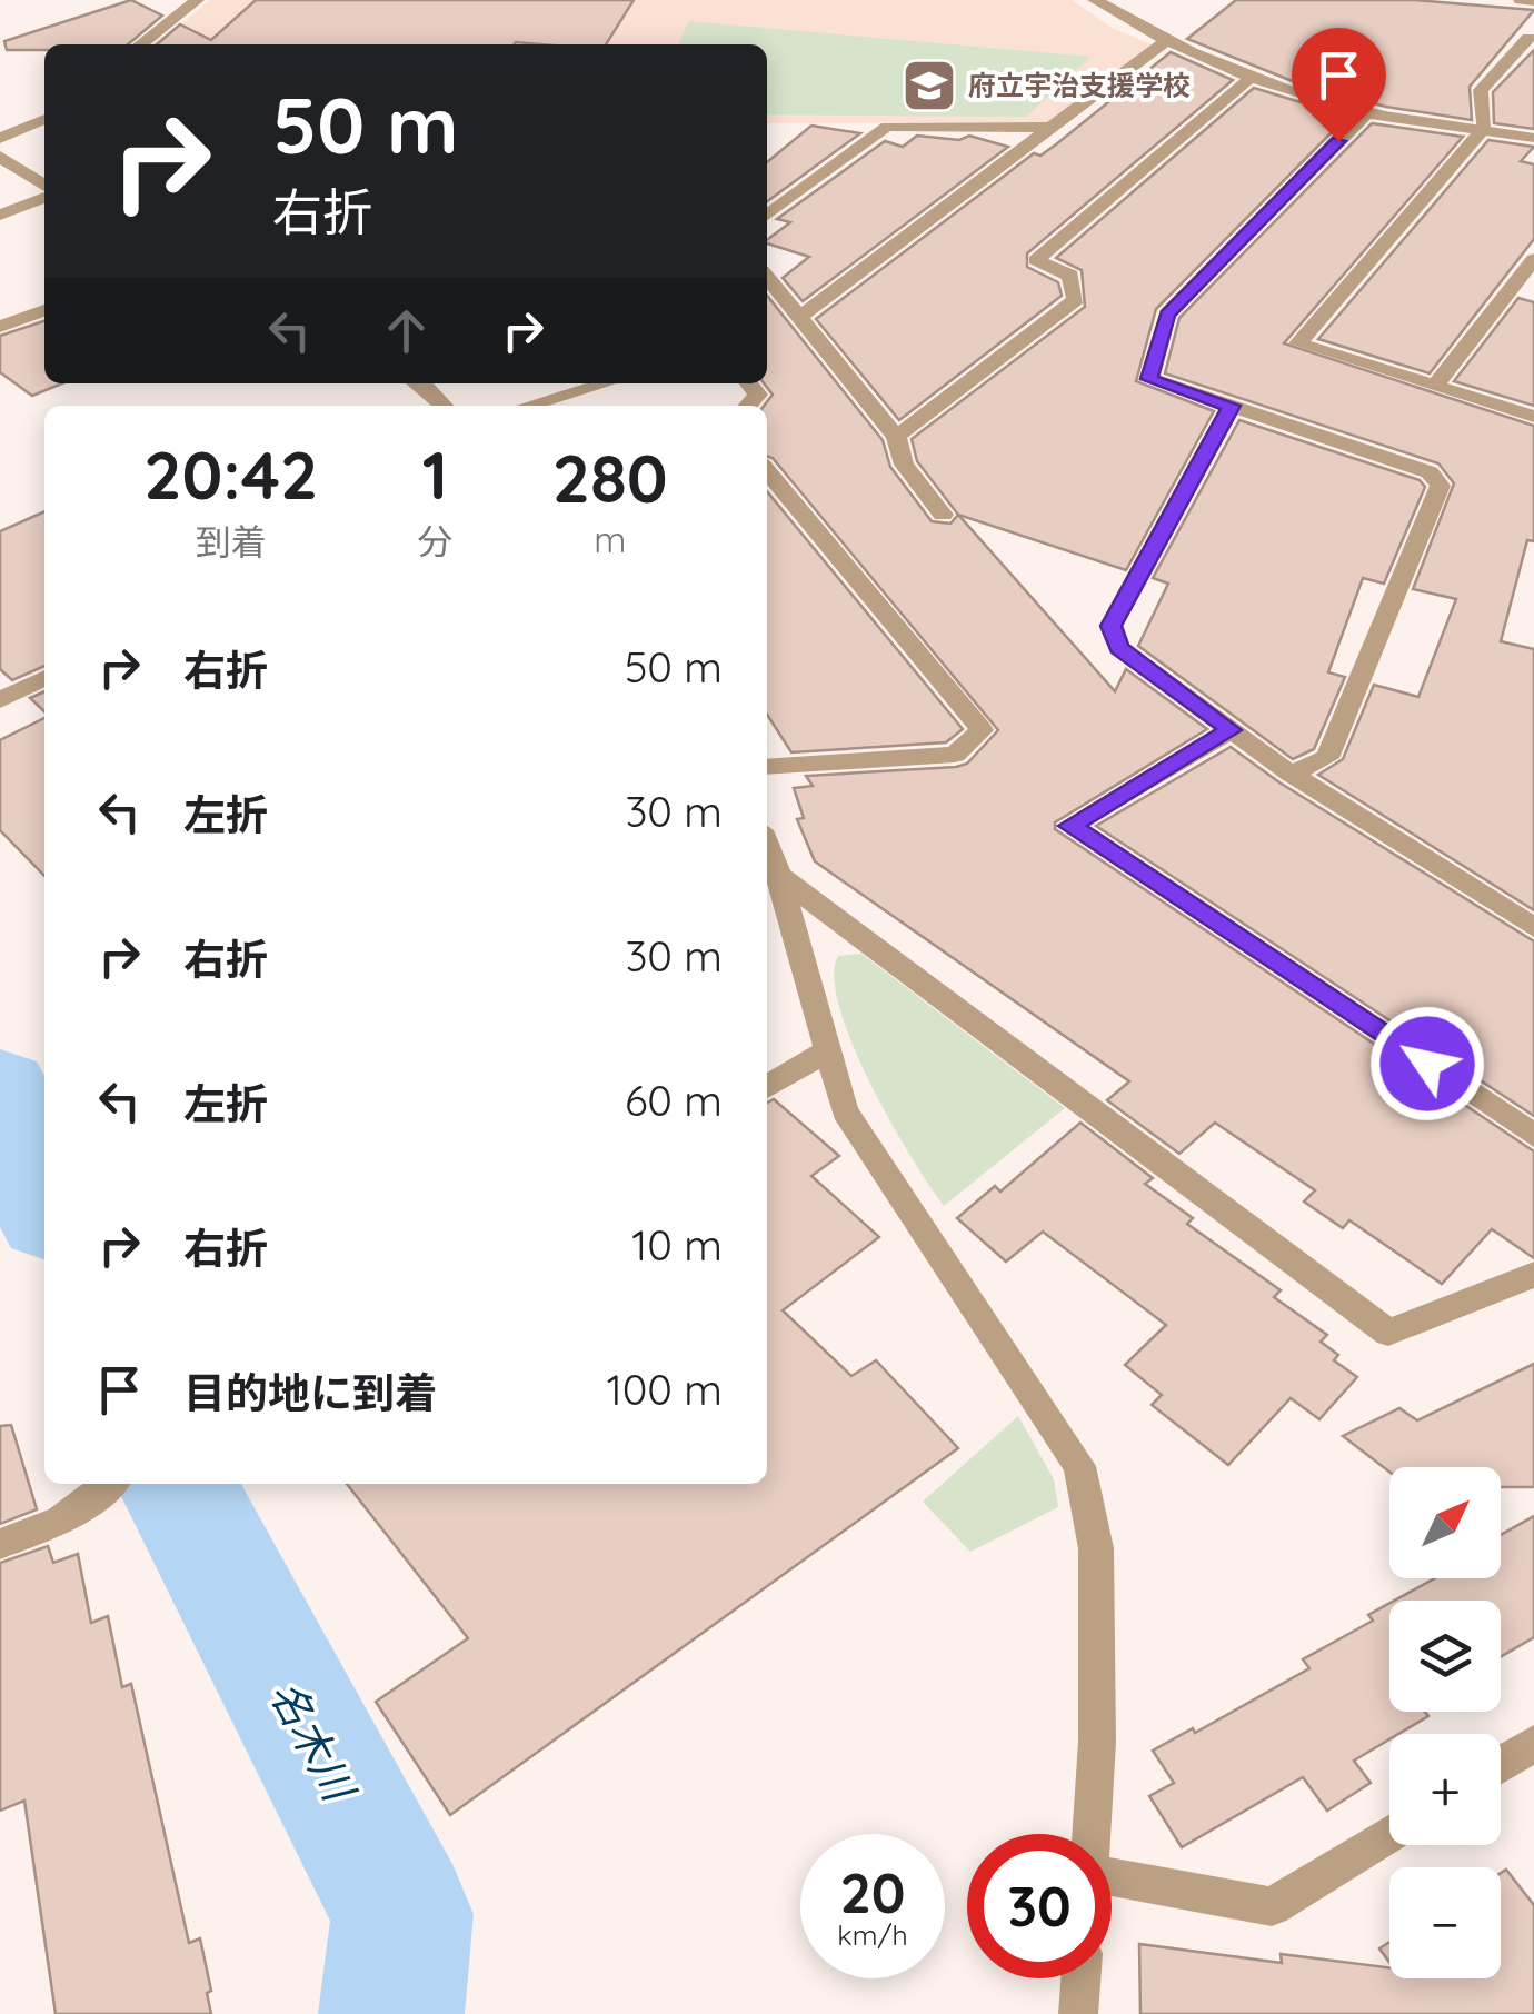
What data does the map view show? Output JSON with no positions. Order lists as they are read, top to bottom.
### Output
{
  "water": ["名木川"],
  "places": {
    "school or university": ["府立宇治支援学校"]
  },
  "north": "top right",
  "page": {
    "turn": ["50 m", "右折"],
    "eta": [
      "20:42",
      "到着",
      "1",
      "分",
      "280",
      "m"
    ],
    "list": [
      {
        "name": "右折",
        "value": "50 m"
      },
      {
        "name": "左折",
        "value": "30 m"
      },
      {
        "name": "右折",
        "value": "30 m"
      },
      {
        "name": "左折",
        "value": "60 m"
      },
      {
        "name": "右折",
        "value": "10 m"
      },
      {
        "name": "目的地に到着",
        "value": "100 m"
      }
    ],
    "map_buttons": ["+", "−"],
    "speed": "20 km/h",
    "limit": "30"
  }
}
